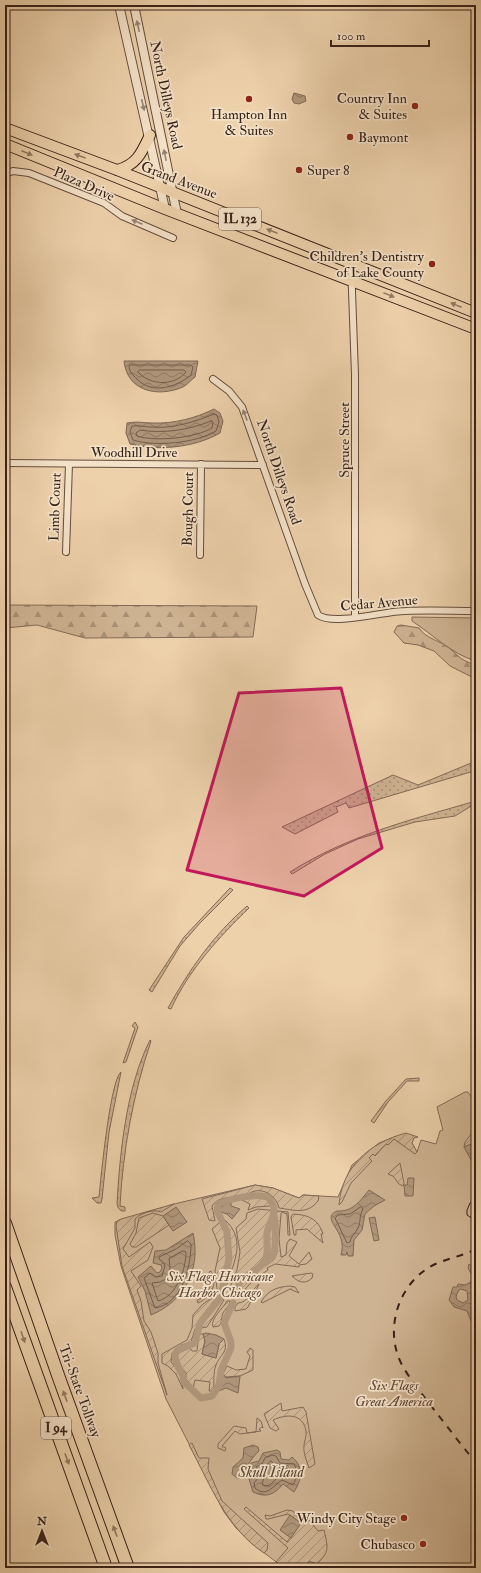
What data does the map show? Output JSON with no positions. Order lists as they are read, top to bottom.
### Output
{
  "streets": {
    "highway": ["Tri-State Tollway", "I 94"],
    "main road": ["Grand Avenue", "IL 132"],
    "street": [
      "North Dilleys Road",
      "Plaza Drive",
      "Spruce Street",
      "Woodhill Drive",
      "Limb Court",
      "Bough Court",
      "Cedar Avenue"
    ]
  },
  "crossings": [
    ["North Dilleys Road", "Grand Avenue"],
    ["North Dilleys Road", "IL 132"],
    ["North Dilleys Road", "Woodhill Drive"],
    ["North Dilleys Road", "Cedar Avenue"],
    ["Grand Avenue", "Spruce Street"],
    ["IL 132", "Spruce Street"],
    ["Spruce Street", "Cedar Avenue"],
    ["Woodhill Drive", "Limb Court"],
    ["Woodhill Drive", "Bough Court"]
  ],
  "one_way": ["Plaza Drive"],
  "water": ["Skull Island"],
  "parks": ["Six Flags Hurricane Harbor Chicago", "Six Flags Great America"],
  "places": [
    "Hampton Inn & Suites",
    "Country Inn & Suites",
    "Baymont",
    "Super 8",
    "Children's Dentistry of Lake County",
    "Windy City Stage",
    "Chubasco"
  ],
  "scale_bar": "100 m",
  "north": "top"
}
